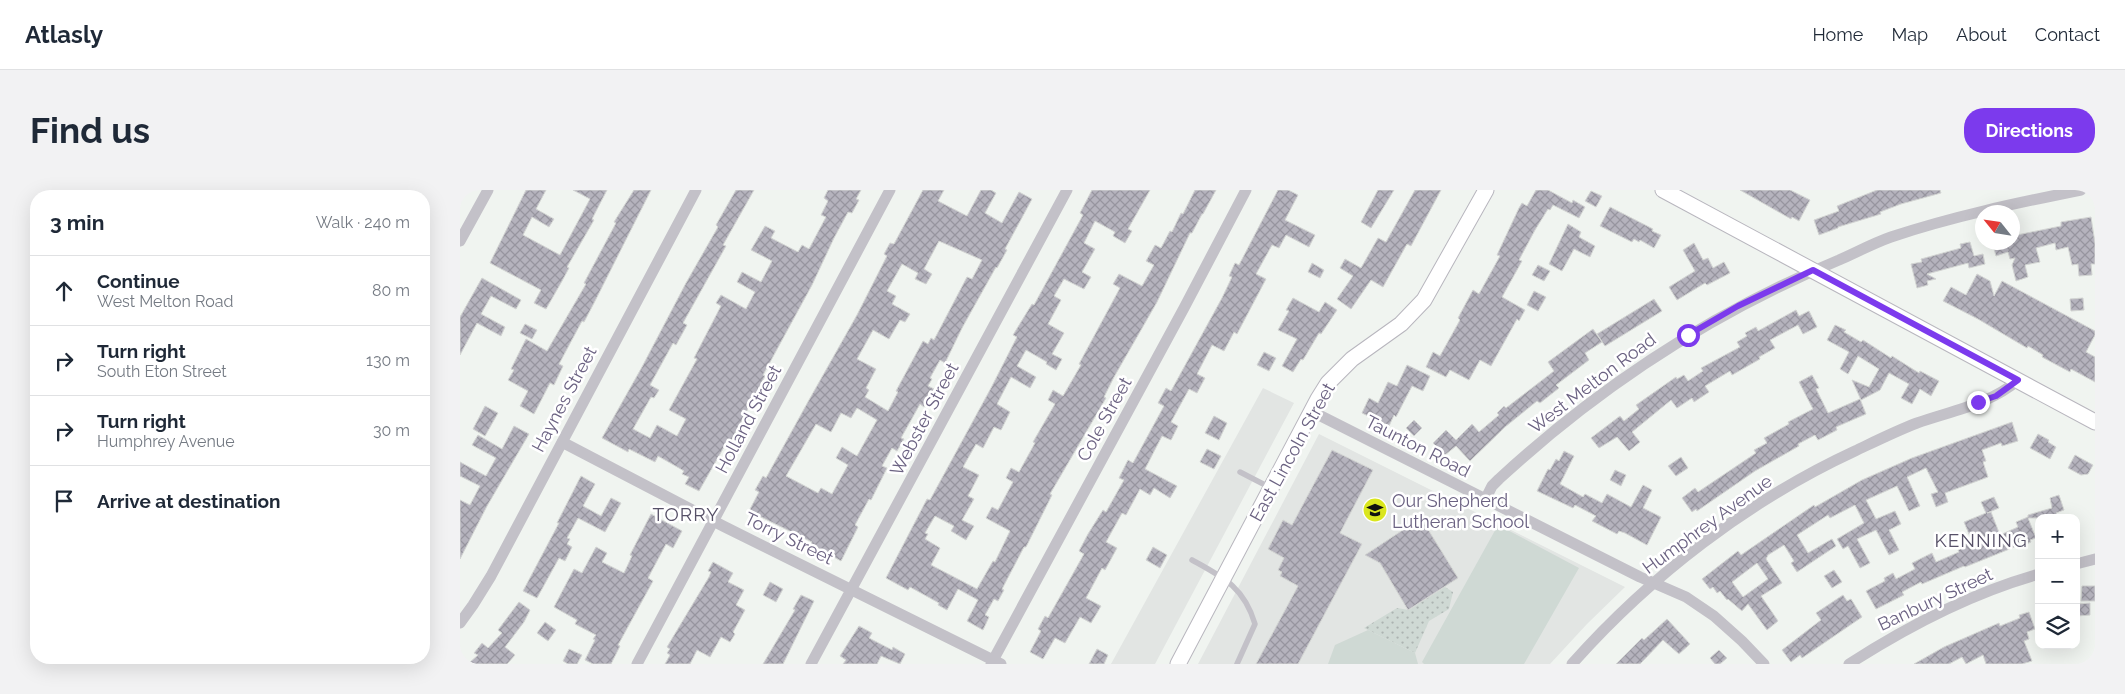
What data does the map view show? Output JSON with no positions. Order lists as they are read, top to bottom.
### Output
{
  "streets": {
    "street": [
      "West Melton Road",
      "Haynes Street",
      "Holland Street",
      "Webster Street",
      "Cole Street",
      "Taunton Road",
      "East Lincoln Street",
      "Humphrey Avenue",
      "Torry Street",
      "Banbury Street"
    ]
  },
  "crossings": [
    ["West Melton Road", "Taunton Road"],
    ["Haynes Street", "Torry Street"],
    ["Holland Street", "Torry Street"],
    ["Webster Street", "Torry Street"],
    ["Cole Street", "Torry Street"],
    ["Taunton Road", "East Lincoln Street"],
    ["Taunton Road", "Humphrey Avenue"]
  ],
  "districts": ["TORRY", "KENNING"],
  "places": {
    "school or university": ["Our Shepherd Lutheran School"]
  },
  "north": "top left",
  "page": {
    "header": "Atlasly",
    "nav": [
      "Home",
      "Map",
      "About",
      "Contact"
    ],
    "buttons": "Directions",
    "title": "Find us",
    "heading": ["3 min", "Walk · 240 m"],
    "list": [
      ["Continue", "West Melton Road", "80 m"],
      ["Turn right", "South Eton Street", "130 m"],
      ["Turn right", "Humphrey Avenue", "30 m"],
      "Arrive at destination"
    ],
    "map_buttons": ["+", "−"]
  }
}
